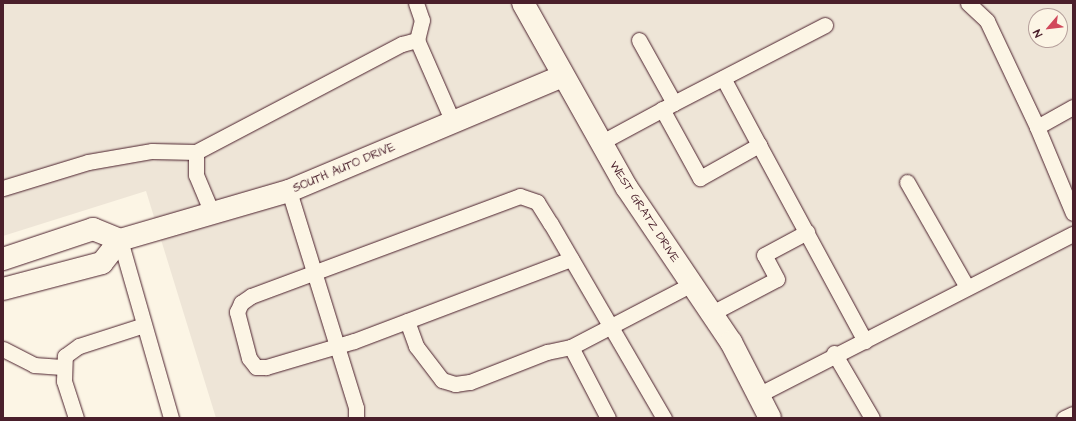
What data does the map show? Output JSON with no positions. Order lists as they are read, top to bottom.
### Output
{
  "streets": {
    "street": ["SOUTH AUTO DRIVE", "WEST GRATZ DRIVE"]
  },
  "crossings": [
    ["SOUTH AUTO DRIVE", "WEST GRATZ DRIVE"]
  ],
  "north": "bottom left"
}
